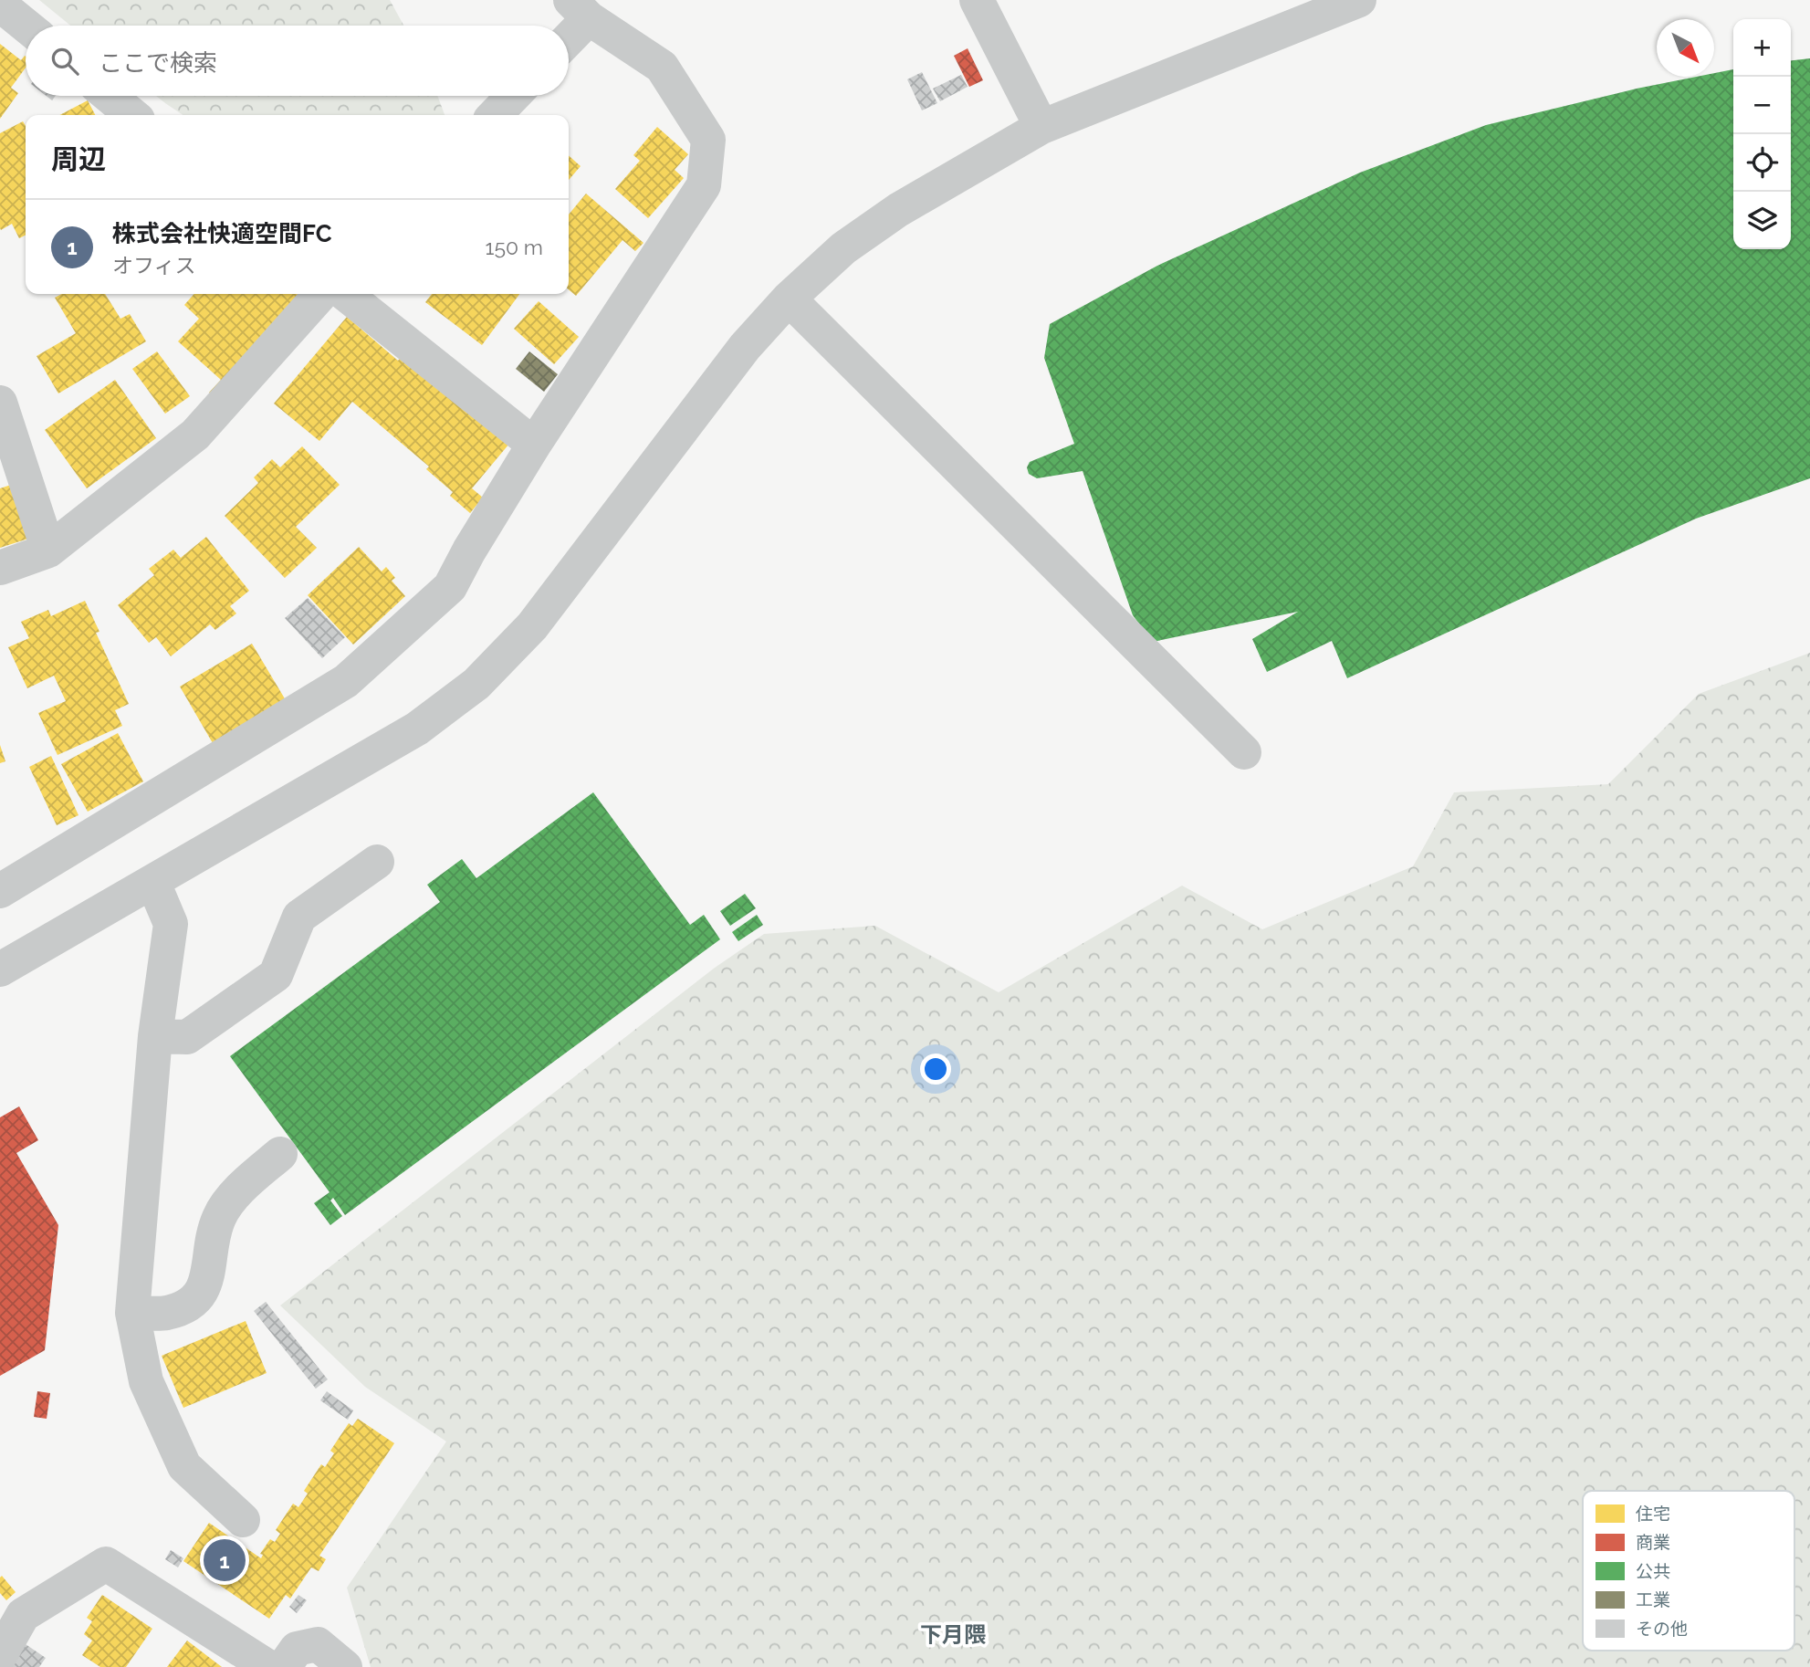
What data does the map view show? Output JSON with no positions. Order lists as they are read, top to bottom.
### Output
{
  "districts": ["下月隈"],
  "legend": [
    "住宅",
    "商業",
    "公共",
    "工業",
    "その他"
  ],
  "north": "bottom right",
  "page": {
    "map_buttons": ["+", "−"],
    "search": "ここで検索",
    "heading": "周辺",
    "list": [
      {
        "mark": "1",
        "name": "株式会社快適空間FC",
        "note": "オフィス",
        "value": "150 m"
      }
    ],
    "pins": "1"
  }
}
